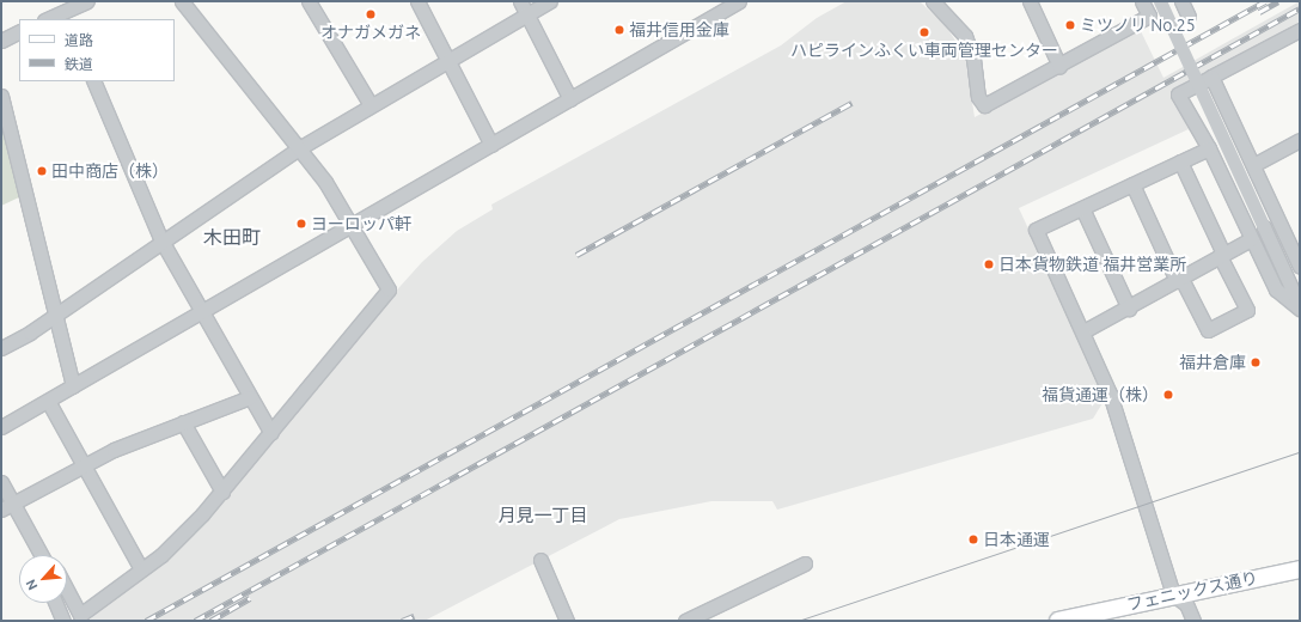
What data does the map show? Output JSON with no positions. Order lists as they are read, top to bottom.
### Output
{
  "streets": {
    "main road": ["フェニックス通り"]
  },
  "districts": ["木田町", "月見一丁目"],
  "places": [
    "オナガメガネ",
    "ミツノリ No.25",
    "福井信用金庫",
    "ハピラインふくい車両管理センター",
    "田中商店（株）",
    "ヨーロッパ軒",
    "日本貨物鉄道 福井営業所",
    "福井倉庫",
    "福貨通運（株）",
    "日本通運"
  ],
  "legend": ["道路", "鉄道"],
  "north": "bottom left"
}
